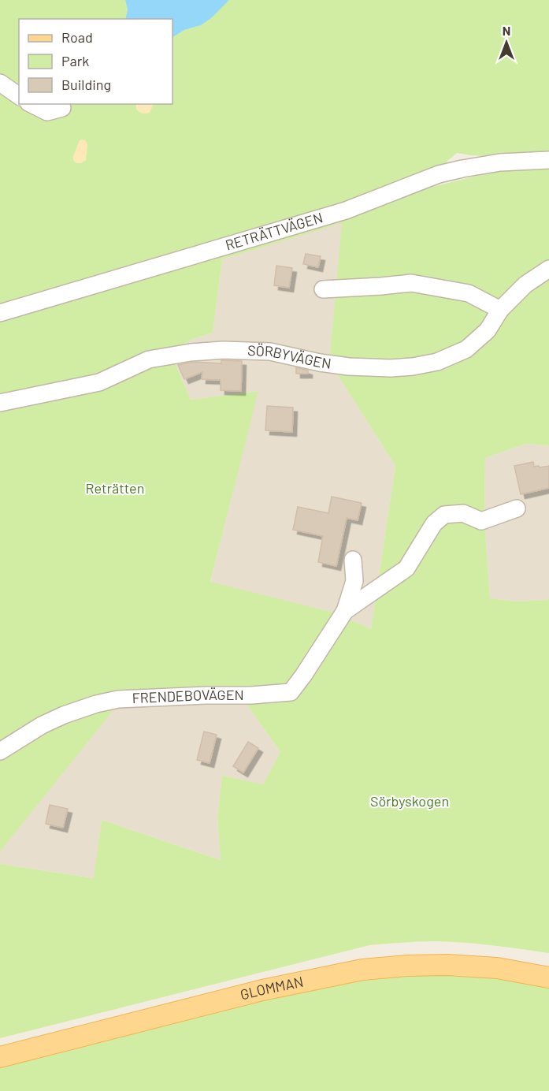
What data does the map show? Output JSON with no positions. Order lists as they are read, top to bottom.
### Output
{
  "streets": {
    "main road": ["GLOMMAN"],
    "street": ["RETRÄTTVÄGEN", "SÖRBYVÄGEN", "FRENDEBOVÄGEN"]
  },
  "parks": ["Reträtten", "Sörbyskogen"],
  "legend": ["Road", "Park", "Building"],
  "north": "top"
}
